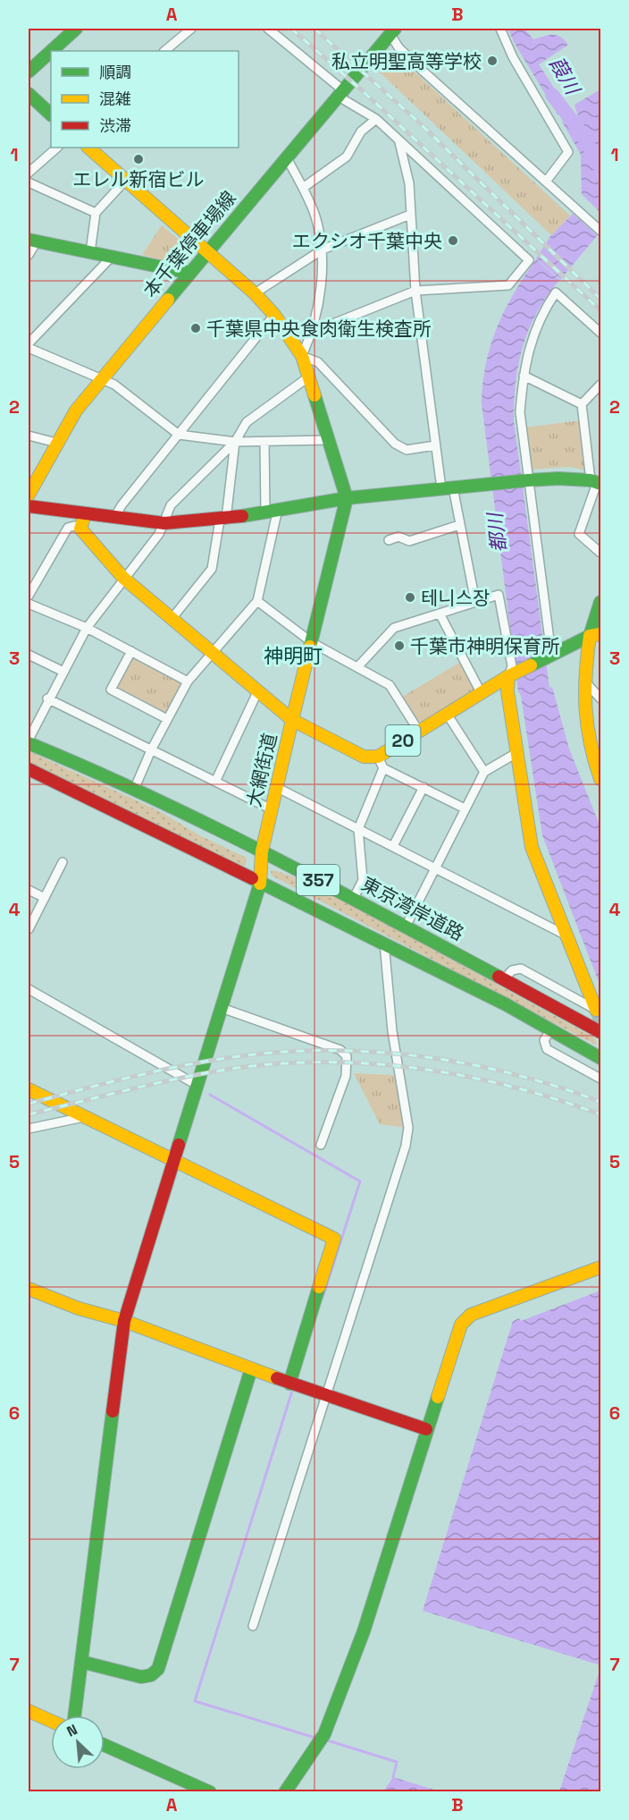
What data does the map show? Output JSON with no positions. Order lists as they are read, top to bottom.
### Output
{
  "streets": {
    "main road": [
      "本千葉停車場線",
      "20",
      "大網街道",
      "357",
      "東京湾岸道路"
    ]
  },
  "crossings": [
    ["20", "大網街道"],
    ["大網街道", "357"],
    ["大網街道", "東京湾岸道路"]
  ],
  "districts": ["神明町"],
  "water": ["葭川", "都川"],
  "places": [
    "私立明聖高等学校",
    "エレル新宿ビル",
    "エクシオ千葉中央",
    "千葉県中央食肉衛生検査所",
    "테니스장",
    "千葉市神明保育所"
  ],
  "legend": ["順調", "混雑", "渋滞"],
  "north": "top left",
  "grid": {
    "columns": ["A", "B"],
    "rows": [
      "1",
      "2",
      "3",
      "4",
      "5",
      "6",
      "7"
    ]
  }
}
